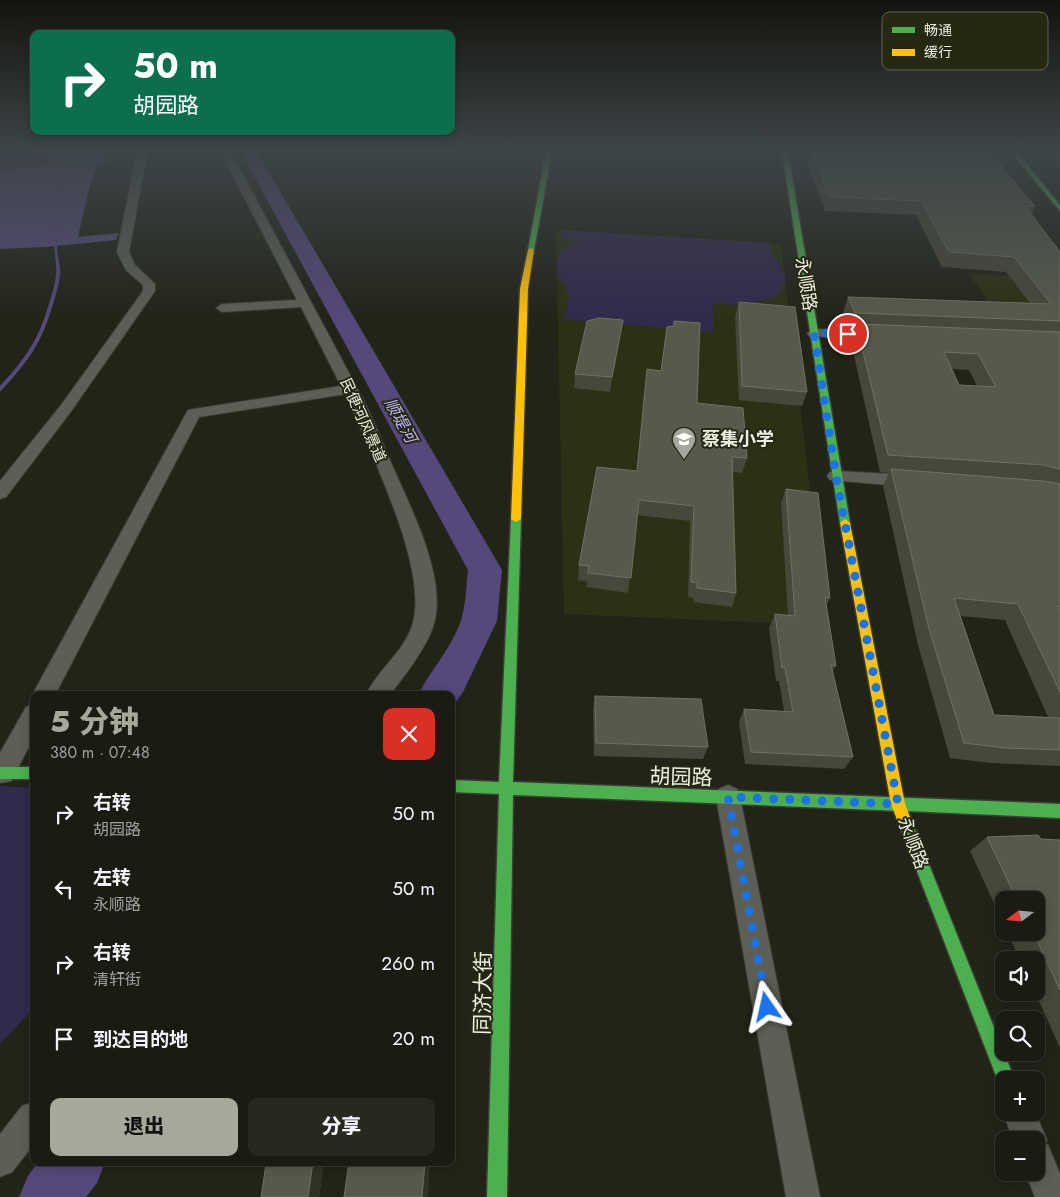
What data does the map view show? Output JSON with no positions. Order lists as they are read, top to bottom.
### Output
{
  "streets": {
    "street": [
      "永顺路",
      "民便河风景道",
      "胡园路",
      "同济大街"
    ]
  },
  "crossings": [
    ["永顺路", "胡园路"],
    ["胡园路", "同济大街"]
  ],
  "water": ["顺堤河"],
  "places": {
    "school or university": ["蔡集小学"]
  },
  "legend": ["畅通", "缓行"],
  "north": "left",
  "page": {
    "turn": ["50 m", "胡园路"],
    "heading": ["5 分钟", "380 m · 07:48"],
    "list": [
      {
        "name": "右转",
        "note": "胡园路",
        "value": "50 m"
      },
      {
        "name": "左转",
        "note": "永顺路",
        "value": "50 m"
      },
      {
        "name": "右转",
        "note": "清轩街",
        "value": "260 m"
      },
      {
        "name": "到达目的地",
        "value": "20 m"
      }
    ],
    "map_buttons": ["+", "−"],
    "buttons": ["退出", "分享"]
  }
}
